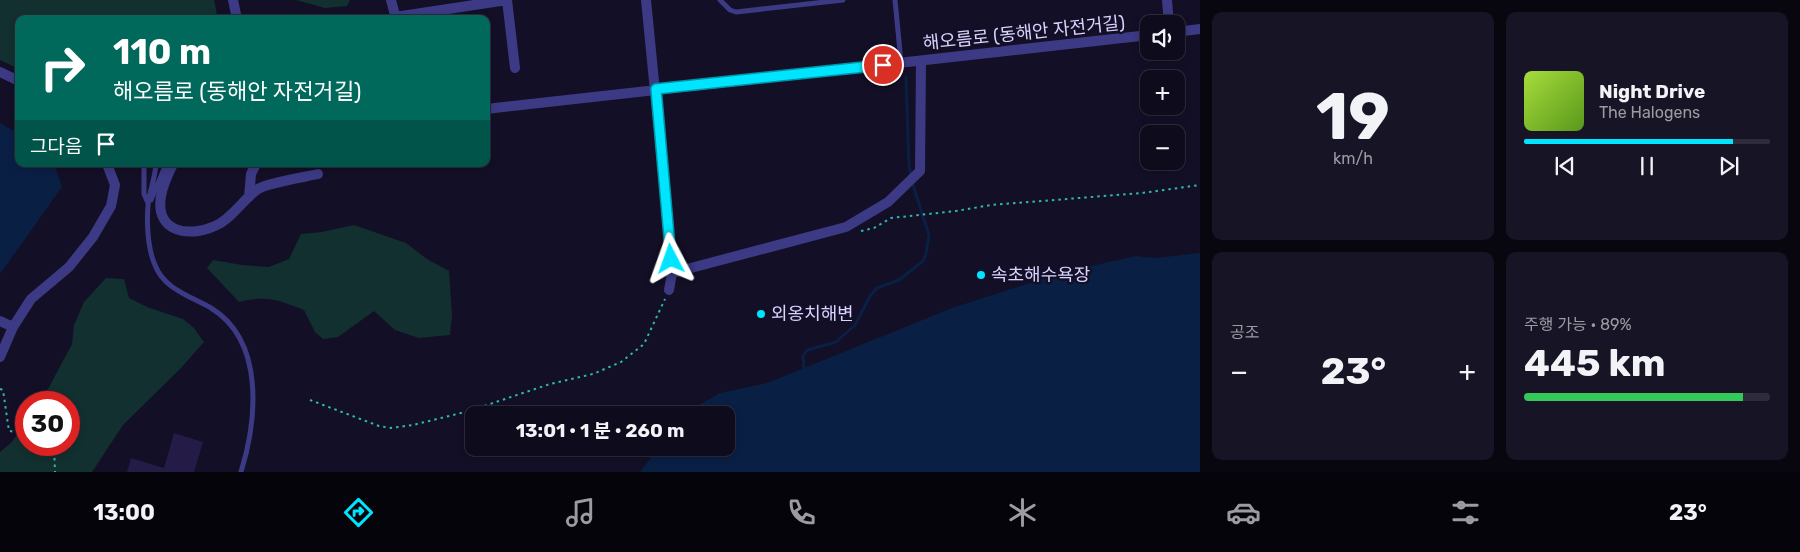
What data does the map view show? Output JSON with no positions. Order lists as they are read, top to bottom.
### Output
{
  "streets": {
    "street": ["해오름로 (동해안 자전거길)"]
  },
  "places": ["속초해수욕장", "외옹치해변"],
  "page": {
    "tile": [
      ["19", "km/h"],
      "공조",
      ["주행 가능 · 89%", "445 km"]
    ],
    "map_buttons": ["+", "−"],
    "turn": ["110 m", "해오름로 (동해안 자전거길)"],
    "song": ["Night Drive", "The Halogens"],
    "then": "그다음",
    "heat": ["−", "23°", "+"],
    "limit": "30",
    "trip": "13:01 · 1 분 · 260 m",
    "tabs": ["13:00", "23°"]
  }
}
